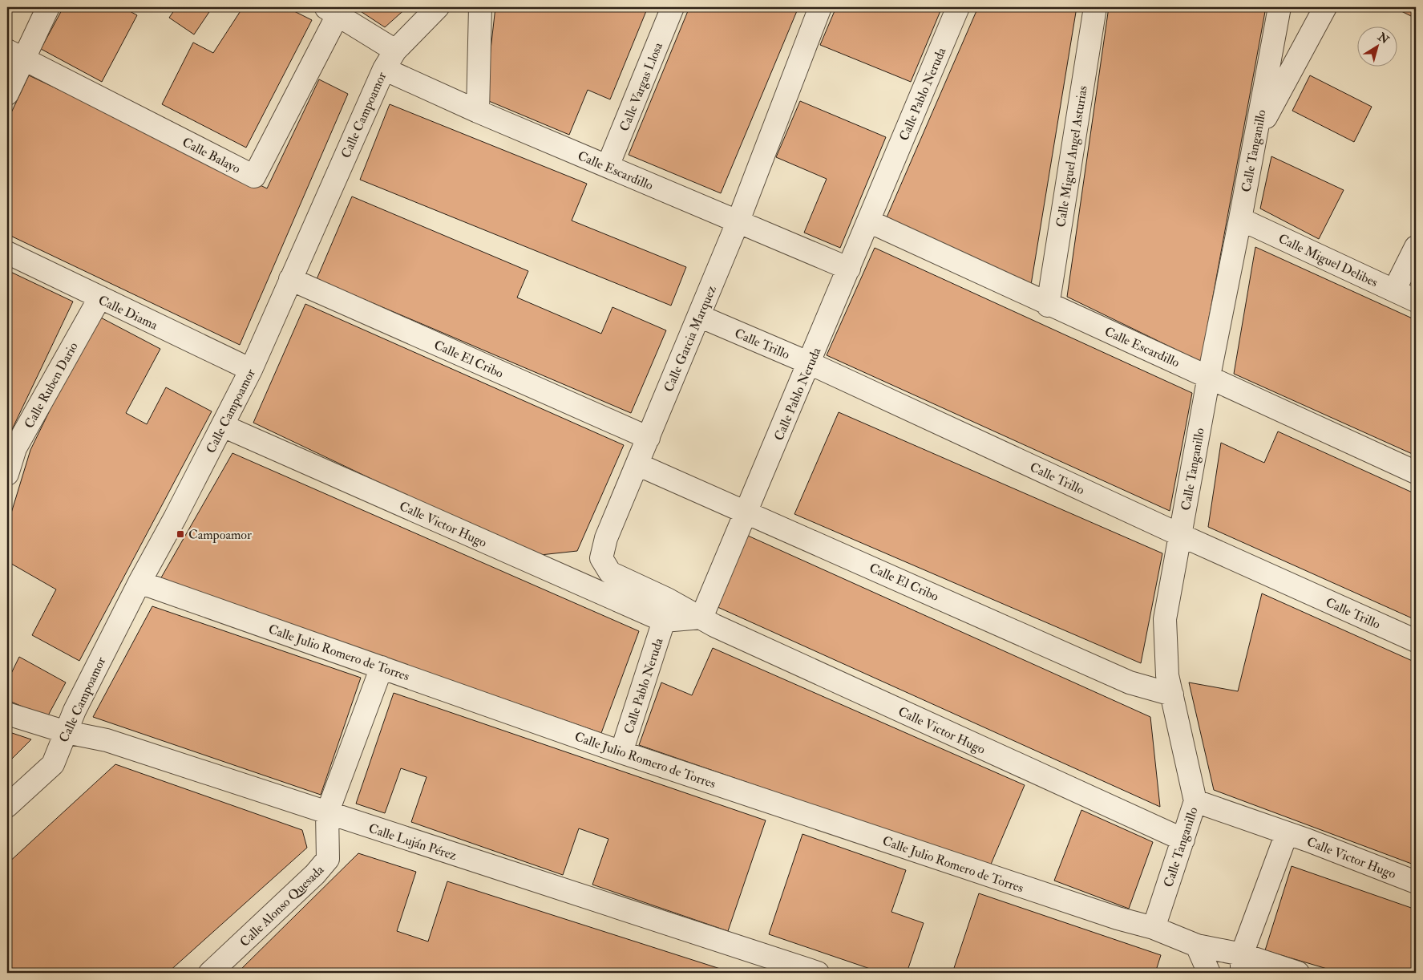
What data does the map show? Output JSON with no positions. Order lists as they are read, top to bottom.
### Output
{
  "streets": {
    "street": [
      "Calle Vargas Llosa",
      "Calle Pablo Neruda",
      "Calle Campoamor",
      "Calle Tanganillo",
      "Calle Balayo",
      "Calle Miguel Angel Asturias",
      "Calle Escardillo",
      "Calle Miguel Delibes",
      "Calle Diama",
      "Calle Garcia Marquez",
      "Calle Trillo",
      "Calle El Cribo",
      "Calle Ruben Dario",
      "Calle Victor Hugo",
      "Calle Julio Romero de Torres",
      "Calle Luján Pérez",
      "Calle Alonso Quesada"
    ]
  },
  "crossings": [
    ["Calle Vargas Llosa", "Calle Escardillo"],
    ["Calle Pablo Neruda", "Calle Escardillo"],
    ["Calle Pablo Neruda", "Calle Garcia Marquez"],
    ["Calle Pablo Neruda", "Calle Trillo"],
    ["Calle Pablo Neruda", "Calle El Cribo"],
    ["Calle Pablo Neruda", "Calle Victor Hugo"],
    ["Calle Pablo Neruda", "Calle Julio Romero de Torres"],
    ["Calle Campoamor", "Calle Escardillo"],
    ["Calle Campoamor", "Calle Diama"],
    ["Calle Campoamor", "Calle El Cribo"],
    ["Calle Campoamor", "Calle Victor Hugo"],
    ["Calle Campoamor", "Calle Julio Romero de Torres"],
    ["Calle Campoamor", "Calle Luján Pérez"],
    ["Calle Tanganillo", "Calle Escardillo"],
    ["Calle Tanganillo", "Calle Miguel Delibes"],
    ["Calle Tanganillo", "Calle Trillo"],
    ["Calle Tanganillo", "Calle El Cribo"],
    ["Calle Tanganillo", "Calle Victor Hugo"],
    ["Calle Tanganillo", "Calle Julio Romero de Torres"],
    ["Calle Balayo", "Calle Escardillo"],
    ["Calle Miguel Angel Asturias", "Calle Escardillo"],
    ["Calle Escardillo", "Calle Garcia Marquez"],
    ["Calle Diama", "Calle Ruben Dario"],
    ["Calle Garcia Marquez", "Calle Trillo"],
    ["Calle Garcia Marquez", "Calle El Cribo"],
    ["Calle Garcia Marquez", "Calle Victor Hugo"],
    ["Calle Julio Romero de Torres", "Calle Alonso Quesada"],
    ["Calle Luján Pérez", "Calle Alonso Quesada"]
  ],
  "places": {
    "transit": ["Campoamor"]
  },
  "north": "top right"
}
